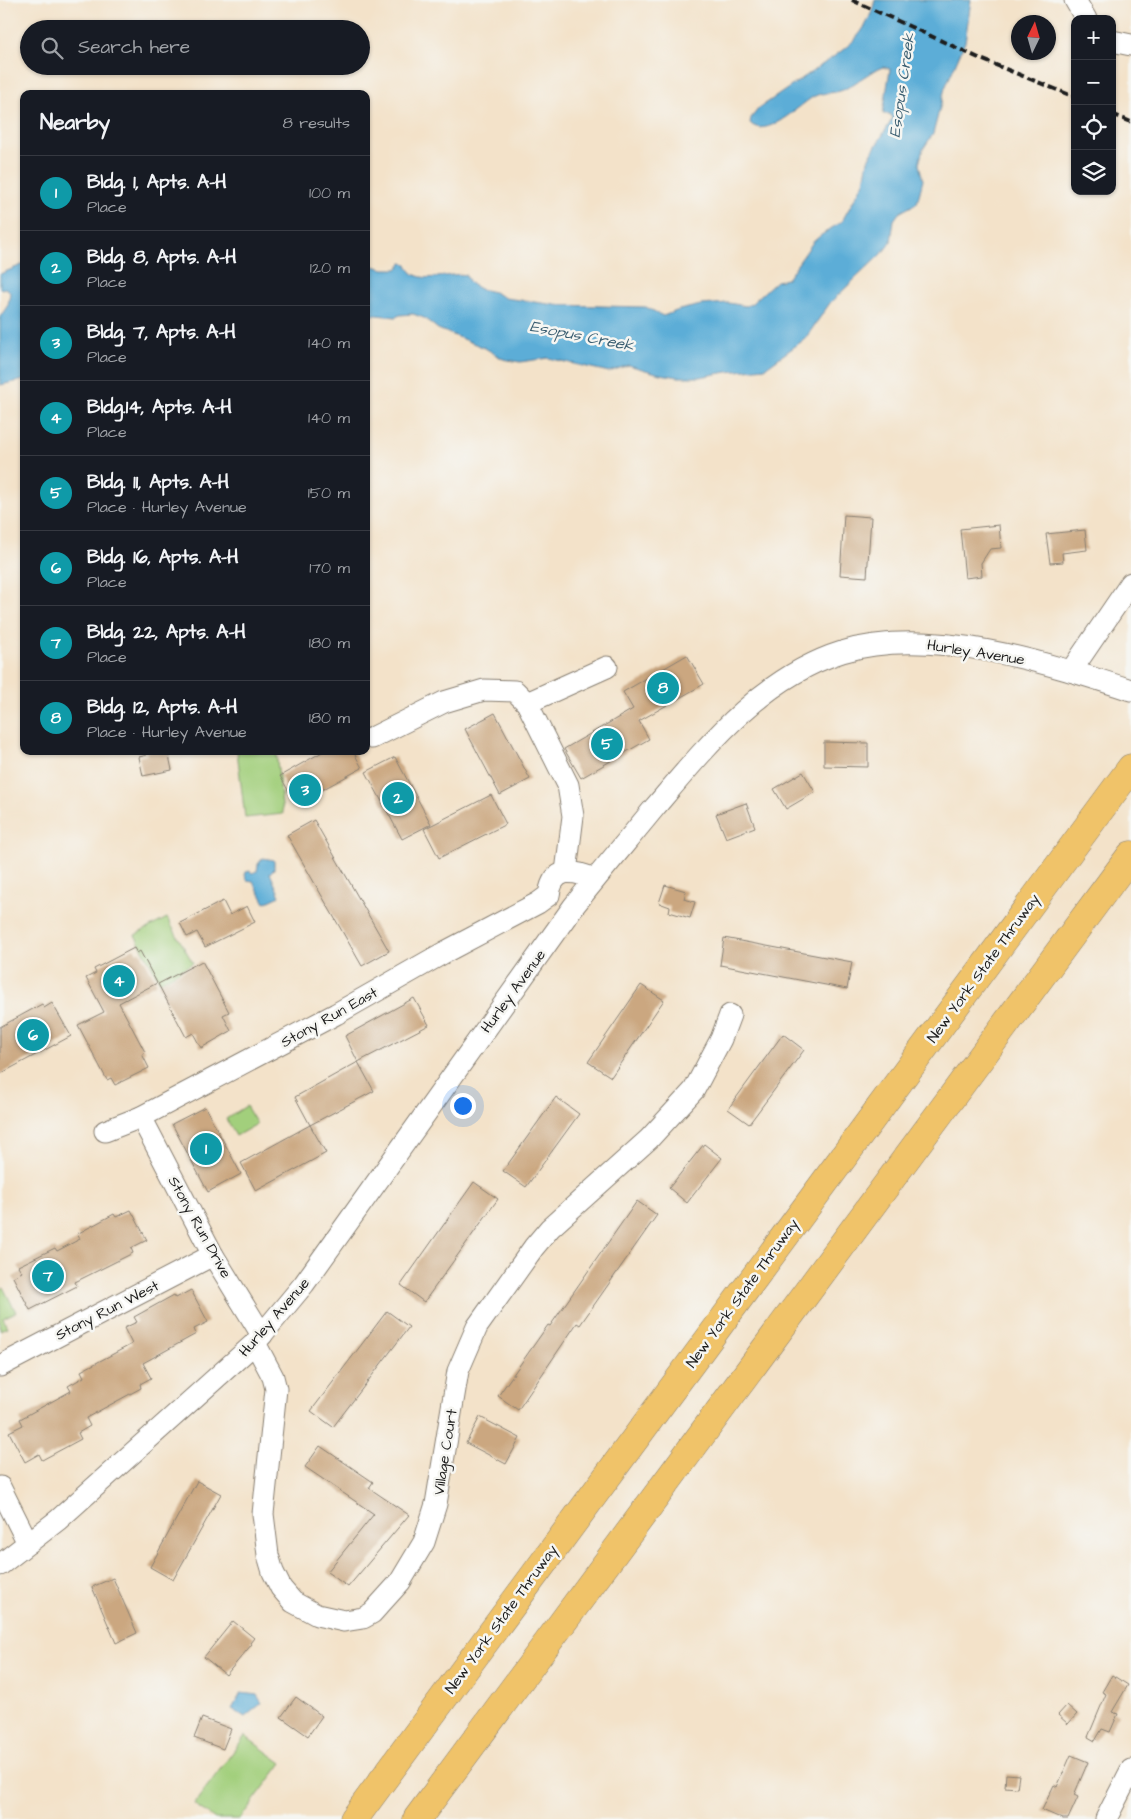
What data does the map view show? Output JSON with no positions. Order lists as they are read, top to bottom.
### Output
{
  "streets": {
    "highway": ["New York State Thruway"],
    "street": [
      "Hurley Avenue",
      "Stony Run East",
      "Stony Run Drive",
      "Stony Run West",
      "Village Court"
    ]
  },
  "crossings": [
    ["Hurley Avenue", "Stony Run Drive"],
    ["Hurley Avenue", "Village Court"],
    ["Stony Run East", "Stony Run Drive"],
    ["Stony Run Drive", "Stony Run West"],
    ["Stony Run Drive", "Village Court"]
  ],
  "water": ["Esopus Creek"],
  "north": "top",
  "page": {
    "map_buttons": ["+", "−"],
    "search": "Search here",
    "heading": ["Nearby", "8 results"],
    "list": [
      {
        "mark": "1",
        "name": "Bldg. 1, Apts. A-H",
        "note": "Place",
        "value": "100 m"
      },
      {
        "mark": "2",
        "name": "Bldg. 8, Apts. A-H",
        "note": "Place",
        "value": "120 m"
      },
      {
        "mark": "3",
        "name": "Bldg. 7, Apts. A-H",
        "note": "Place",
        "value": "140 m"
      },
      {
        "mark": "4",
        "name": "Bldg.14, Apts. A-H",
        "note": "Place",
        "value": "140 m"
      },
      {
        "mark": "5",
        "name": "Bldg. 11, Apts. A-H",
        "note": "Place · Hurley Avenue",
        "value": "150 m"
      },
      {
        "mark": "6",
        "name": "Bldg. 16, Apts. A-H",
        "note": "Place",
        "value": "170 m"
      },
      {
        "mark": "7",
        "name": "Bldg. 22, Apts. A-H",
        "note": "Place",
        "value": "180 m"
      },
      {
        "mark": "8",
        "name": "Bldg. 12, Apts. A-H",
        "note": "Place · Hurley Avenue",
        "value": "180 m"
      }
    ],
    "pins": [
      "8",
      "5",
      "3",
      "2",
      "4",
      "6",
      "1",
      "7"
    ]
  }
}
